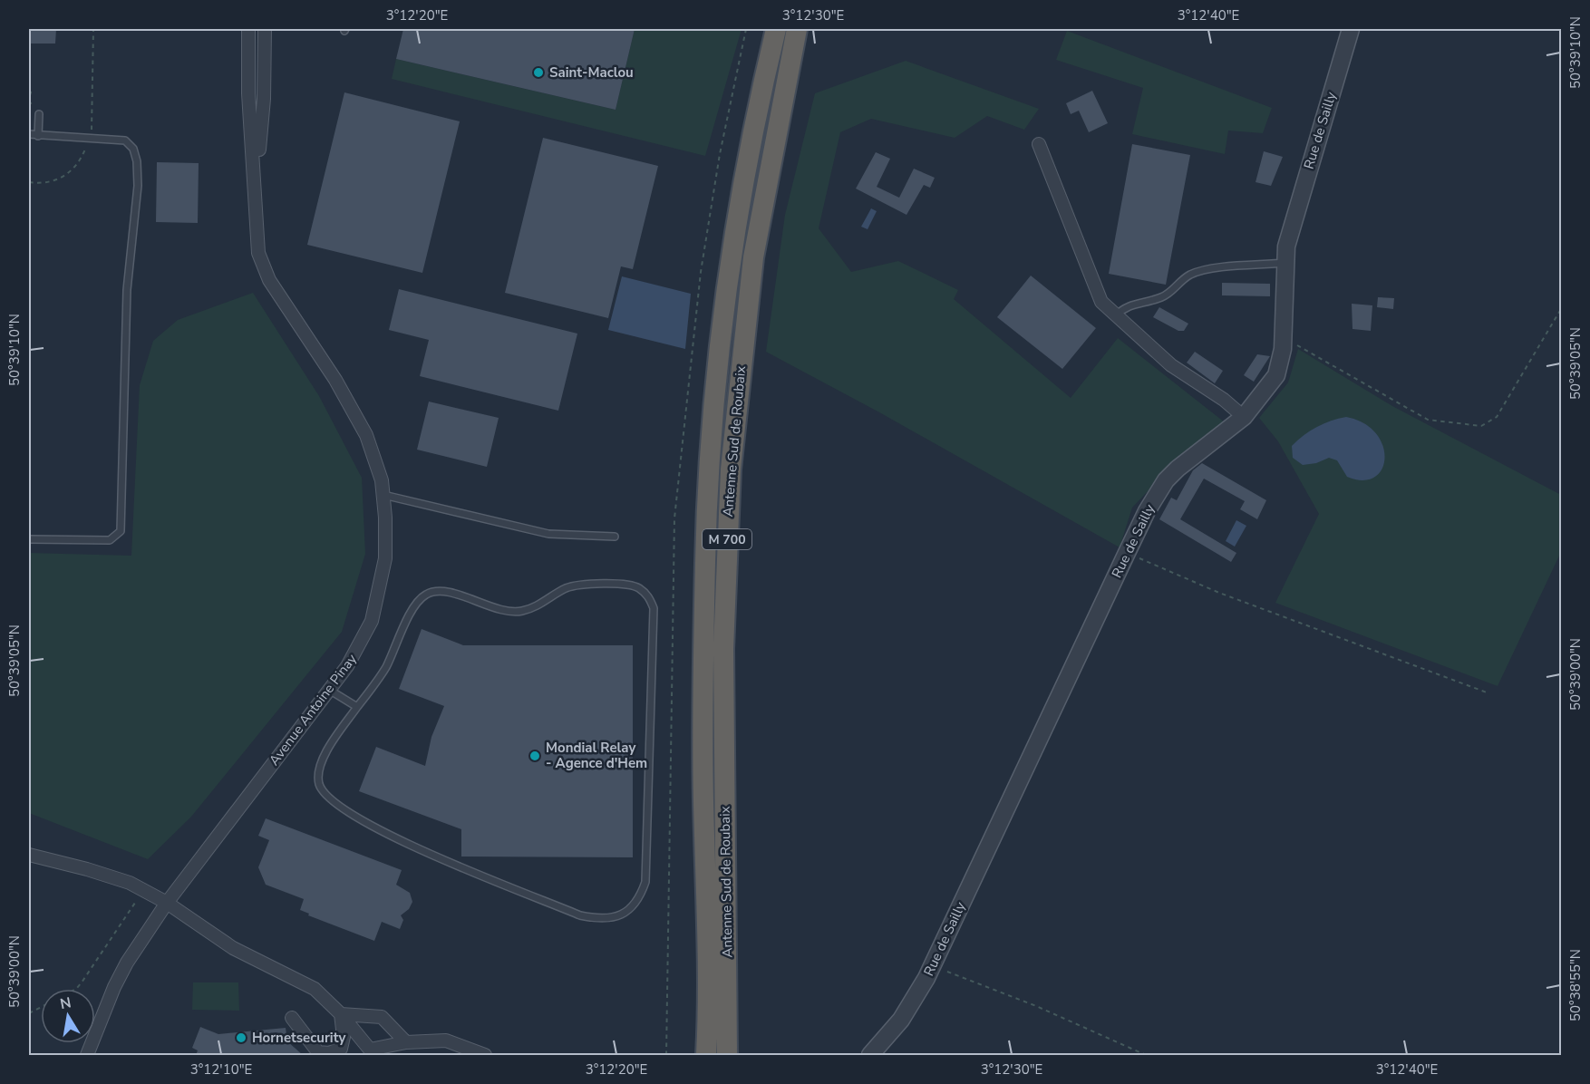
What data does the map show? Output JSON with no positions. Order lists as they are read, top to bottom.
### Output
{
  "streets": {
    "highway": ["Antenne Sud de Roubaix", "M 700"],
    "street": ["Rue de Sailly", "Avenue Antoine Pinay"]
  },
  "places": ["Saint-Maclou", "Mondial Relay - Agence d'Hem", "Hornetsecurity"],
  "north": "top",
  "coordinates": [
    "3°12'20\"E",
    "3°12'30\"E",
    "3°12'40\"E",
    "50°39'10\"N",
    "50°39'05\"N",
    "50°39'00\"N",
    "50°38'55\"N",
    "3°12'10\"E"
  ]
}
